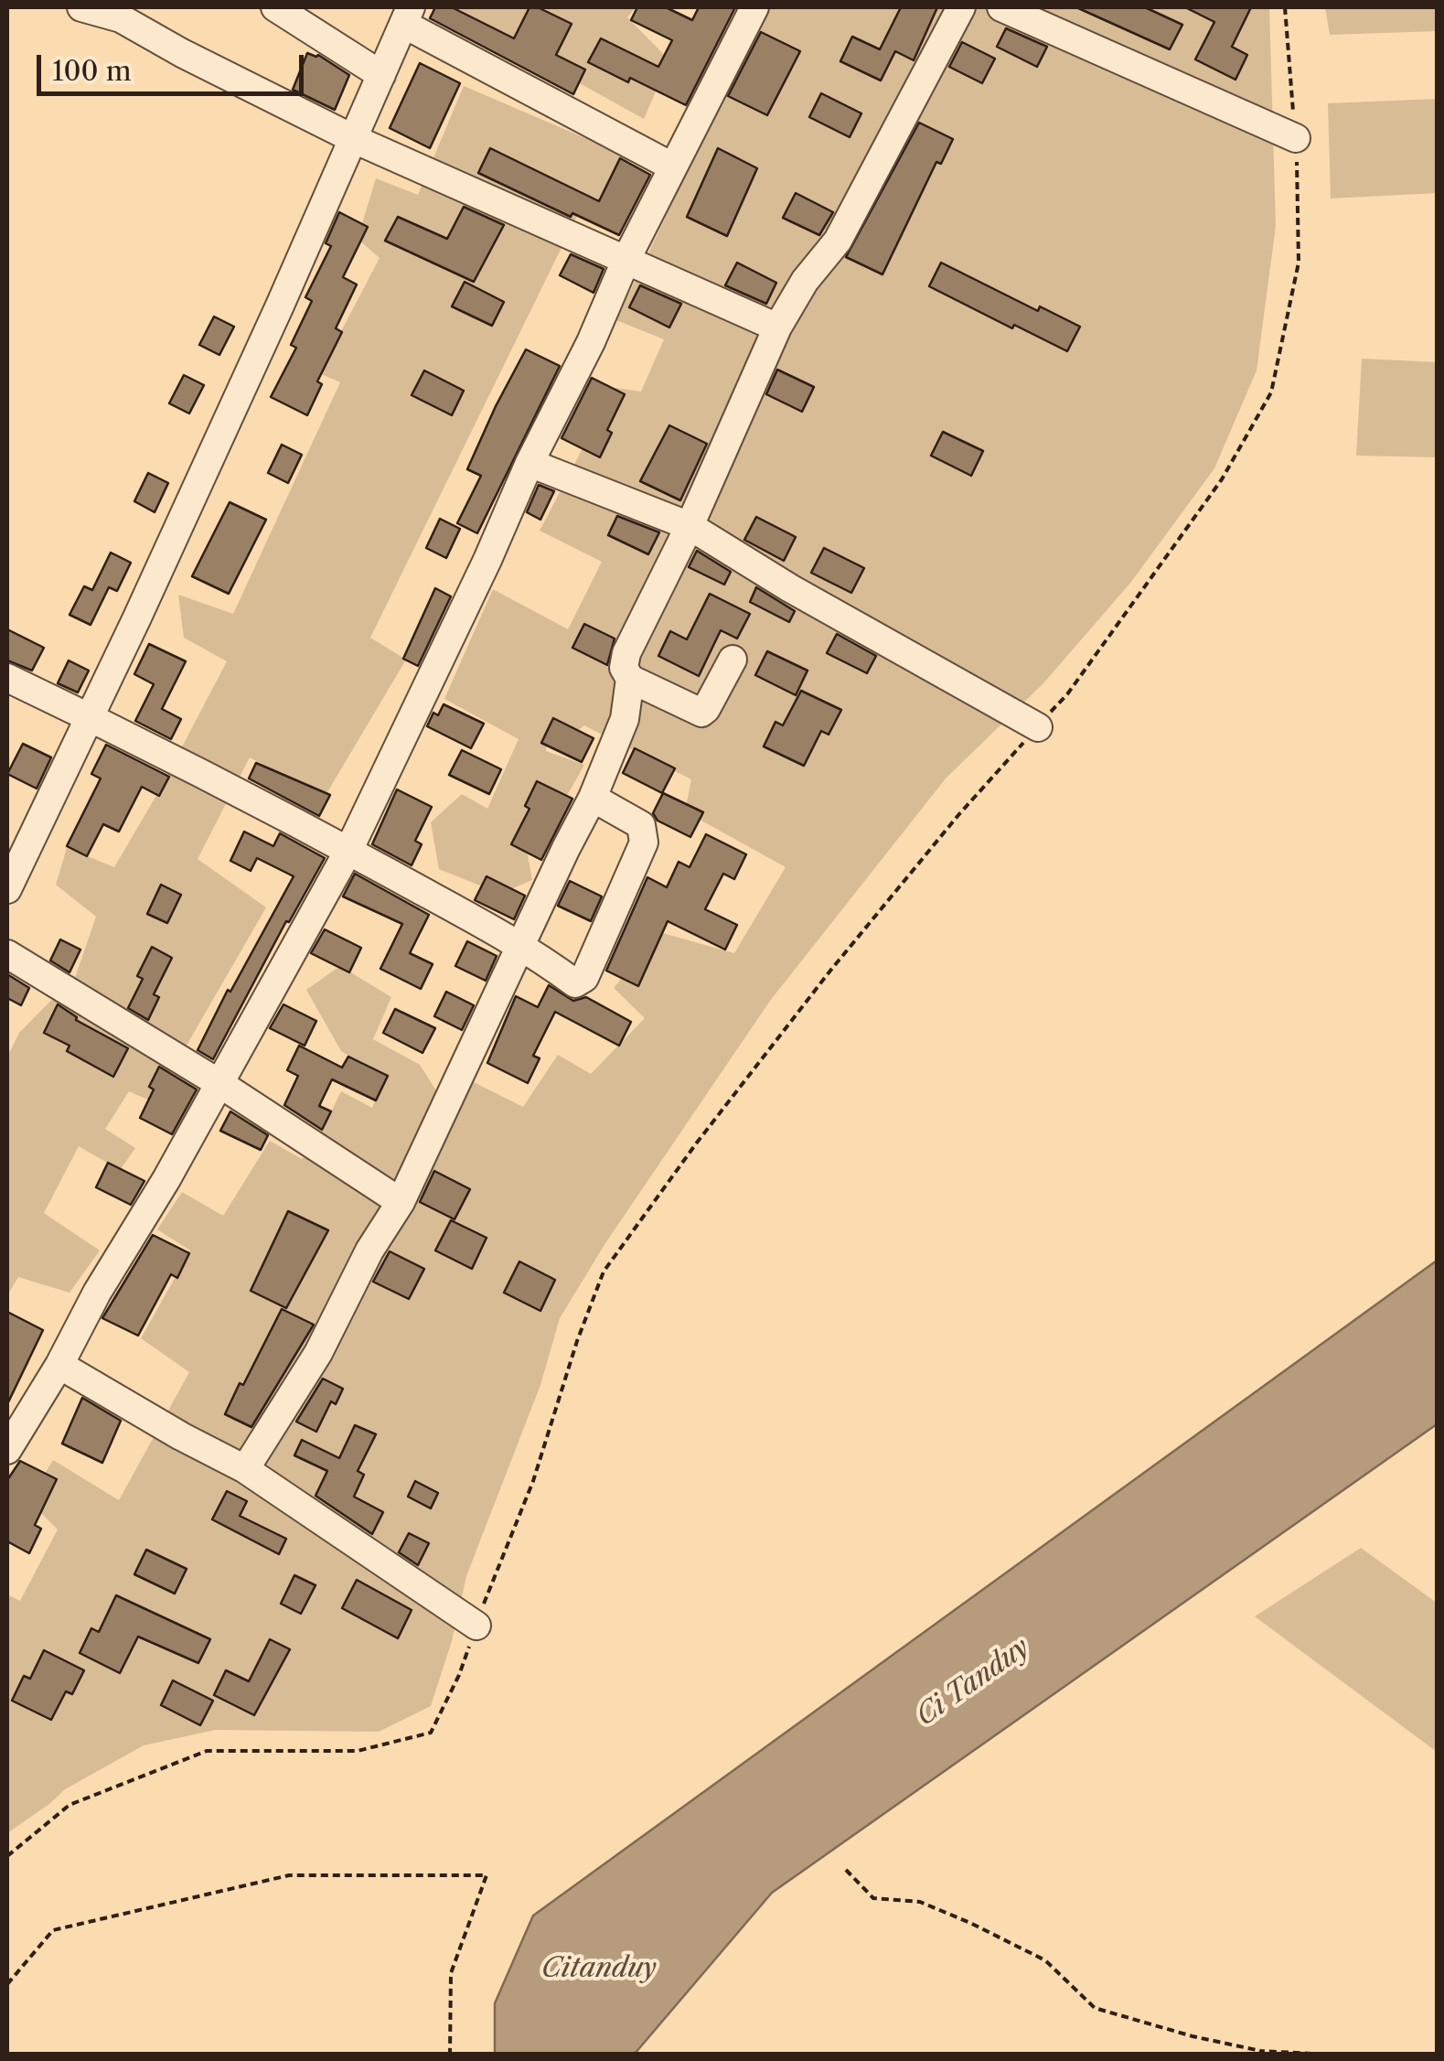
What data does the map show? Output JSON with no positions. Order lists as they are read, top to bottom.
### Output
{
  "water": ["Ci Tanduy", "Citanduy"],
  "scale_bar": "100 m"
}
